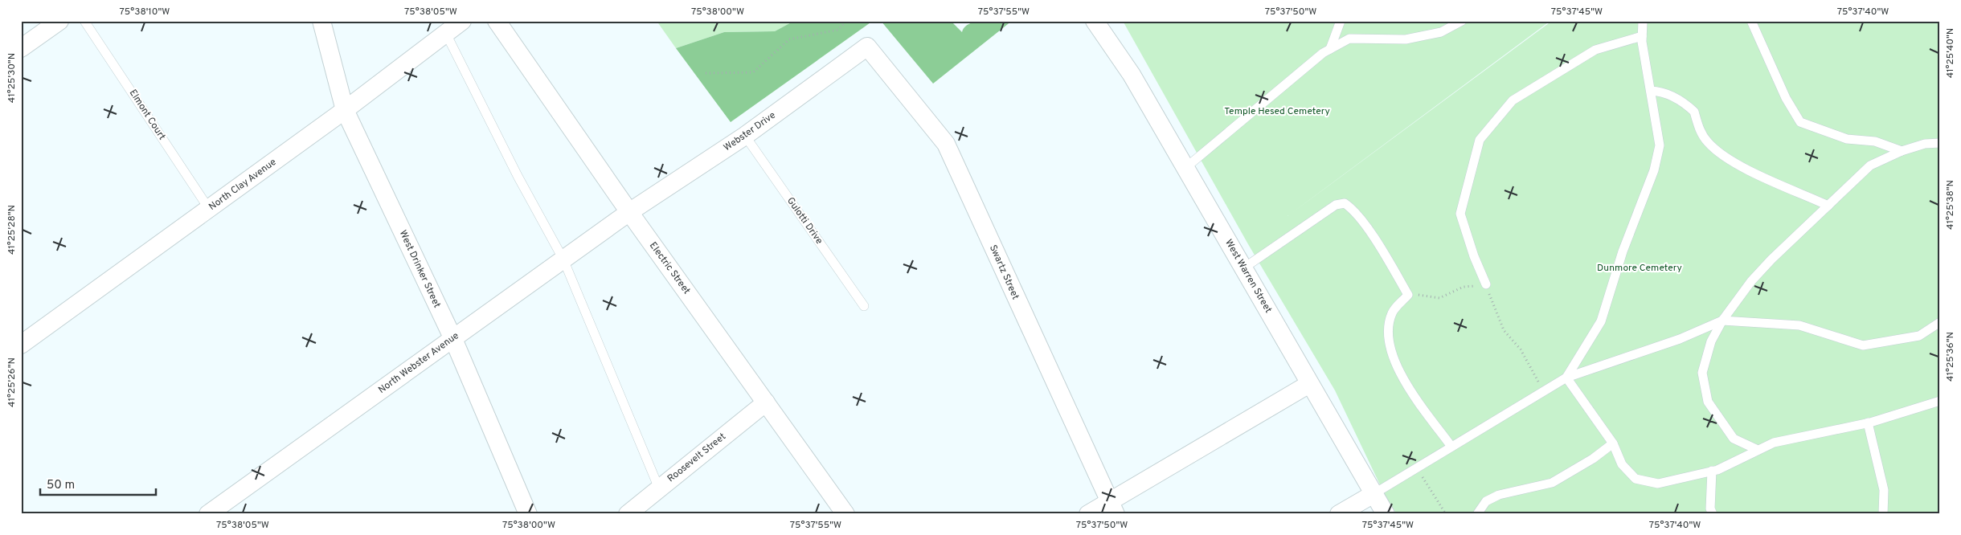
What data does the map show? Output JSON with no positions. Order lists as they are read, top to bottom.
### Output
{
  "streets": {
    "street": [
      "Webster Drive",
      "North Clay Avenue",
      "Electric Street",
      "West Drinker Street",
      "Swartz Street",
      "West Warren Street",
      "North Webster Avenue",
      "Roosevelt Street"
    ],
    "lane": ["Elmont Court", "Gulotti Drive"]
  },
  "crossings": [
    ["Elmont Court", "North Clay Avenue"],
    ["Webster Drive", "Gulotti Drive"],
    ["Webster Drive", "Electric Street"],
    ["Webster Drive", "Swartz Street"],
    ["Webster Drive", "North Webster Avenue"],
    ["North Clay Avenue", "West Drinker Street"],
    ["Electric Street", "North Webster Avenue"],
    ["Electric Street", "Roosevelt Street"],
    ["West Drinker Street", "North Webster Avenue"]
  ],
  "parks": ["Temple Hesed Cemetery", "Dunmore Cemetery"],
  "scale_bar": "50 m",
  "coordinates": [
    "75°38'10\"W",
    "75°38'05\"W",
    "75°38'00\"W",
    "75°37'55\"W",
    "75°37'50\"W",
    "75°37'45\"W",
    "75°37'40\"W",
    "41°25'40\"N",
    "41°25'30\"N",
    "41°25'38\"N",
    "41°25'28\"N",
    "41°25'36\"N",
    "41°25'26\"N"
  ]
}
